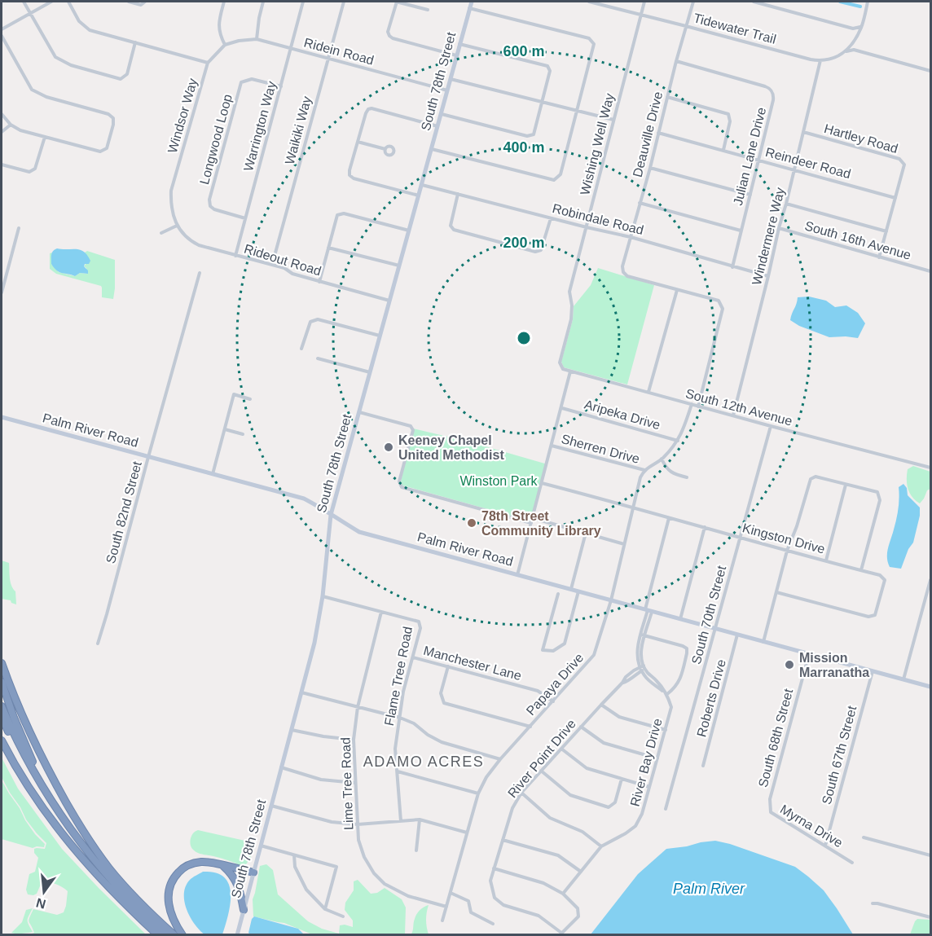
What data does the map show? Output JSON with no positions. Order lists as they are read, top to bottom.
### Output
{
  "streets": {
    "street": [
      "Tidewater Trail",
      "Ridein Road",
      "South 78th Street",
      "Windsor Way",
      "Warrington Way",
      "Waikiki Way",
      "Deauville Drive",
      "Hartley Road",
      "Longwood Loop",
      "Wishing Well Way",
      "Julian Lane Drive",
      "Reindeer Road",
      "Robindale Road",
      "Windermere Way",
      "South 16th Avenue",
      "Rideout Road",
      "South 12th Avenue",
      "Aripeka Drive",
      "Palm River Road",
      "Sherren Drive",
      "South 82nd Street",
      "Kingston Drive",
      "South 70th Street",
      "Manchester Lane",
      "Flame Tree Road",
      "Papaya Drive",
      "Roberts Drive",
      "South 68th Street",
      "South 67th Street",
      "River Point Drive",
      "River Bay Drive",
      "Lime Tree Road",
      "Myrna Drive"
    ]
  },
  "crossings": [
    ["Tidewater Trail", "Deauville Drive"],
    ["Tidewater Trail", "Wishing Well Way"],
    ["Tidewater Trail", "Windermere Way"],
    ["Ridein Road", "South 78th Street"],
    ["Ridein Road", "Windsor Way"],
    ["Ridein Road", "Warrington Way"],
    ["Ridein Road", "Waikiki Way"],
    ["South 78th Street", "Robindale Road"],
    ["South 78th Street", "Rideout Road"],
    ["South 78th Street", "Palm River Road"],
    ["Windsor Way", "Rideout Road"],
    ["Warrington Way", "Longwood Loop"],
    ["Warrington Way", "Rideout Road"],
    ["Waikiki Way", "Rideout Road"],
    ["Deauville Drive", "Julian Lane Drive"],
    ["Deauville Drive", "Reindeer Road"],
    ["Deauville Drive", "Robindale Road"],
    ["Hartley Road", "Reindeer Road"],
    ["Hartley Road", "Windermere Way"],
    ["Hartley Road", "South 16th Avenue"],
    ["Wishing Well Way", "Robindale Road"],
    ["Wishing Well Way", "South 12th Avenue"],
    ["Julian Lane Drive", "Reindeer Road"],
    ["Julian Lane Drive", "Robindale Road"],
    ["Reindeer Road", "Windermere Way"],
    ["Robindale Road", "Windermere Way"],
    ["Windermere Way", "South 16th Avenue"],
    ["Windermere Way", "South 12th Avenue"],
    ["South 12th Avenue", "South 70th Street"],
    ["Palm River Road", "South 82nd Street"],
    ["Palm River Road", "South 70th Street"],
    ["Palm River Road", "Papaya Drive"],
    ["Palm River Road", "Roberts Drive"],
    ["Palm River Road", "South 68th Street"],
    ["Palm River Road", "South 67th Street"],
    ["Sherren Drive", "Papaya Drive"],
    ["Kingston Drive", "South 70th Street"],
    ["Kingston Drive", "Papaya Drive"],
    ["Manchester Lane", "Flame Tree Road"],
    ["Manchester Lane", "Papaya Drive"],
    ["Flame Tree Road", "Lime Tree Road"],
    ["Papaya Drive", "Lime Tree Road"],
    ["South 68th Street", "Myrna Drive"],
    ["South 67th Street", "Myrna Drive"]
  ],
  "districts": ["ADAMO ACRES"],
  "water": ["Palm River"],
  "parks": ["Winston Park"],
  "places": ["Keeney Chapel United Methodist", "78th Street Community Library", "Mission Marranatha"],
  "north": "bottom",
  "rings": ["600 m", "400 m", "200 m"]
}
